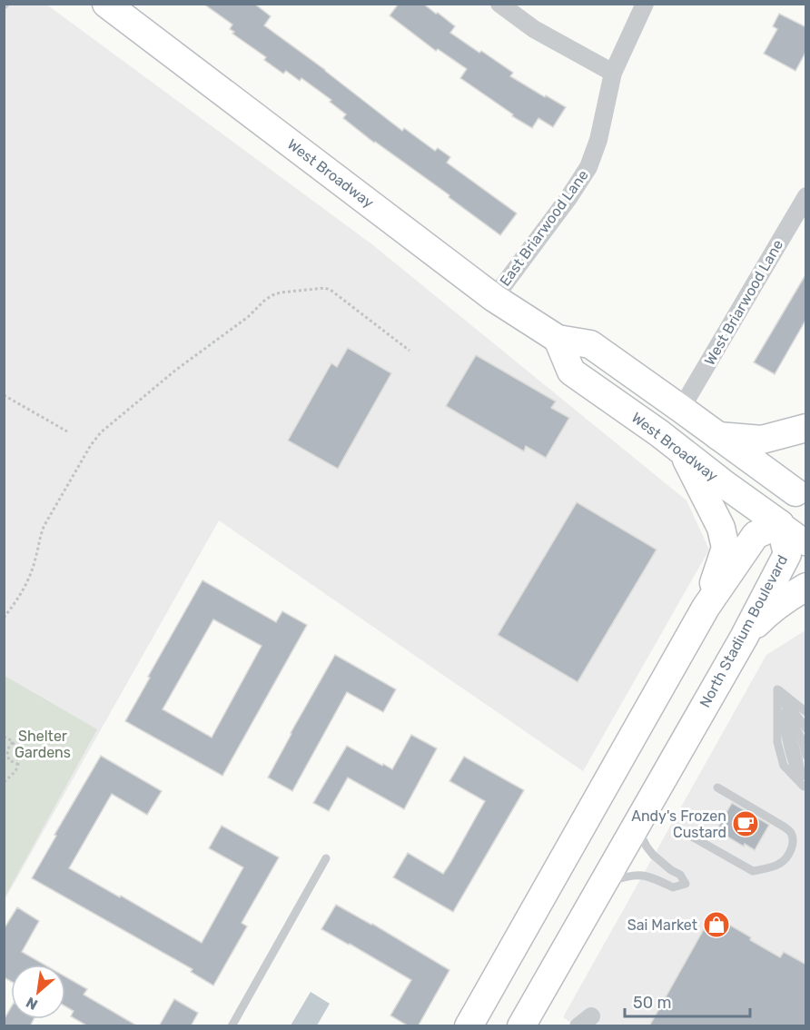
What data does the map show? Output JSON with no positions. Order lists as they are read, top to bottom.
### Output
{
  "streets": {
    "main road": ["West Broadway", "North Stadium Boulevard"],
    "street": ["East Briarwood Lane", "West Briarwood Lane"]
  },
  "crossings": [
    ["West Broadway", "East Briarwood Lane"],
    ["West Broadway", "West Briarwood Lane"],
    ["West Broadway", "North Stadium Boulevard"]
  ],
  "parks": ["Shelter Gardens"],
  "places": {
    "cafe": ["Andy's Frozen Custard"],
    "shop": ["Sai Market"]
  },
  "scale_bar": "50 m",
  "north": "bottom left"
}
